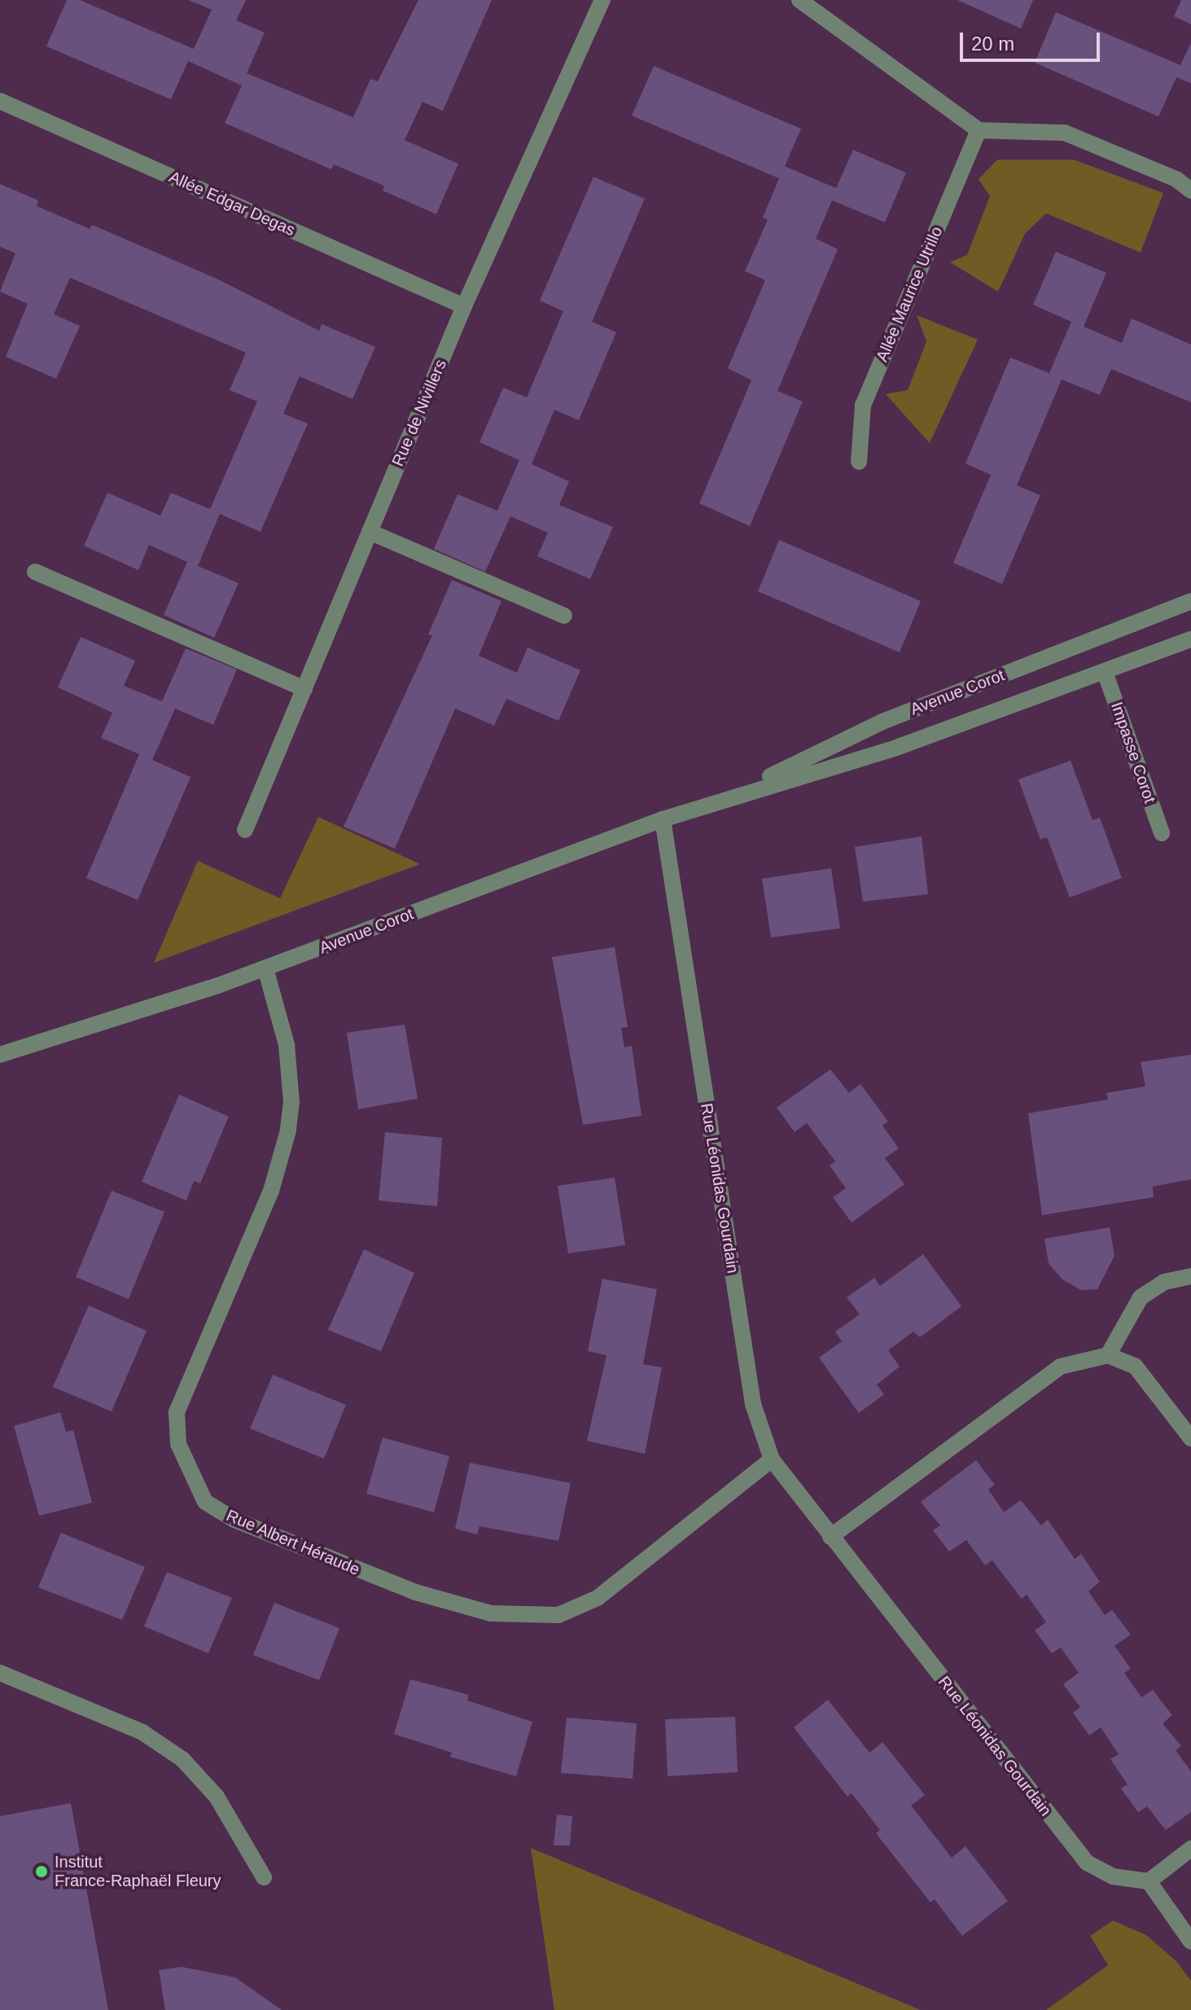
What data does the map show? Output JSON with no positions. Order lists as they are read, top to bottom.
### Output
{
  "streets": {
    "street": [
      "Allée Edgar Degas",
      "Allée Maurice Utrillo",
      "Rue de Nivillers",
      "Avenue Corot",
      "Impasse Corot",
      "Rue Léonidas Gourdain",
      "Rue Albert Héraude"
    ]
  },
  "crossings": [
    ["Allée Edgar Degas", "Rue de Nivillers"],
    ["Avenue Corot", "Impasse Corot"],
    ["Avenue Corot", "Rue Léonidas Gourdain"],
    ["Avenue Corot", "Rue Albert Héraude"],
    ["Rue Léonidas Gourdain", "Rue Albert Héraude"]
  ],
  "places": ["Institut France-Raphaël Fleury"],
  "scale_bar": "20 m"
}
